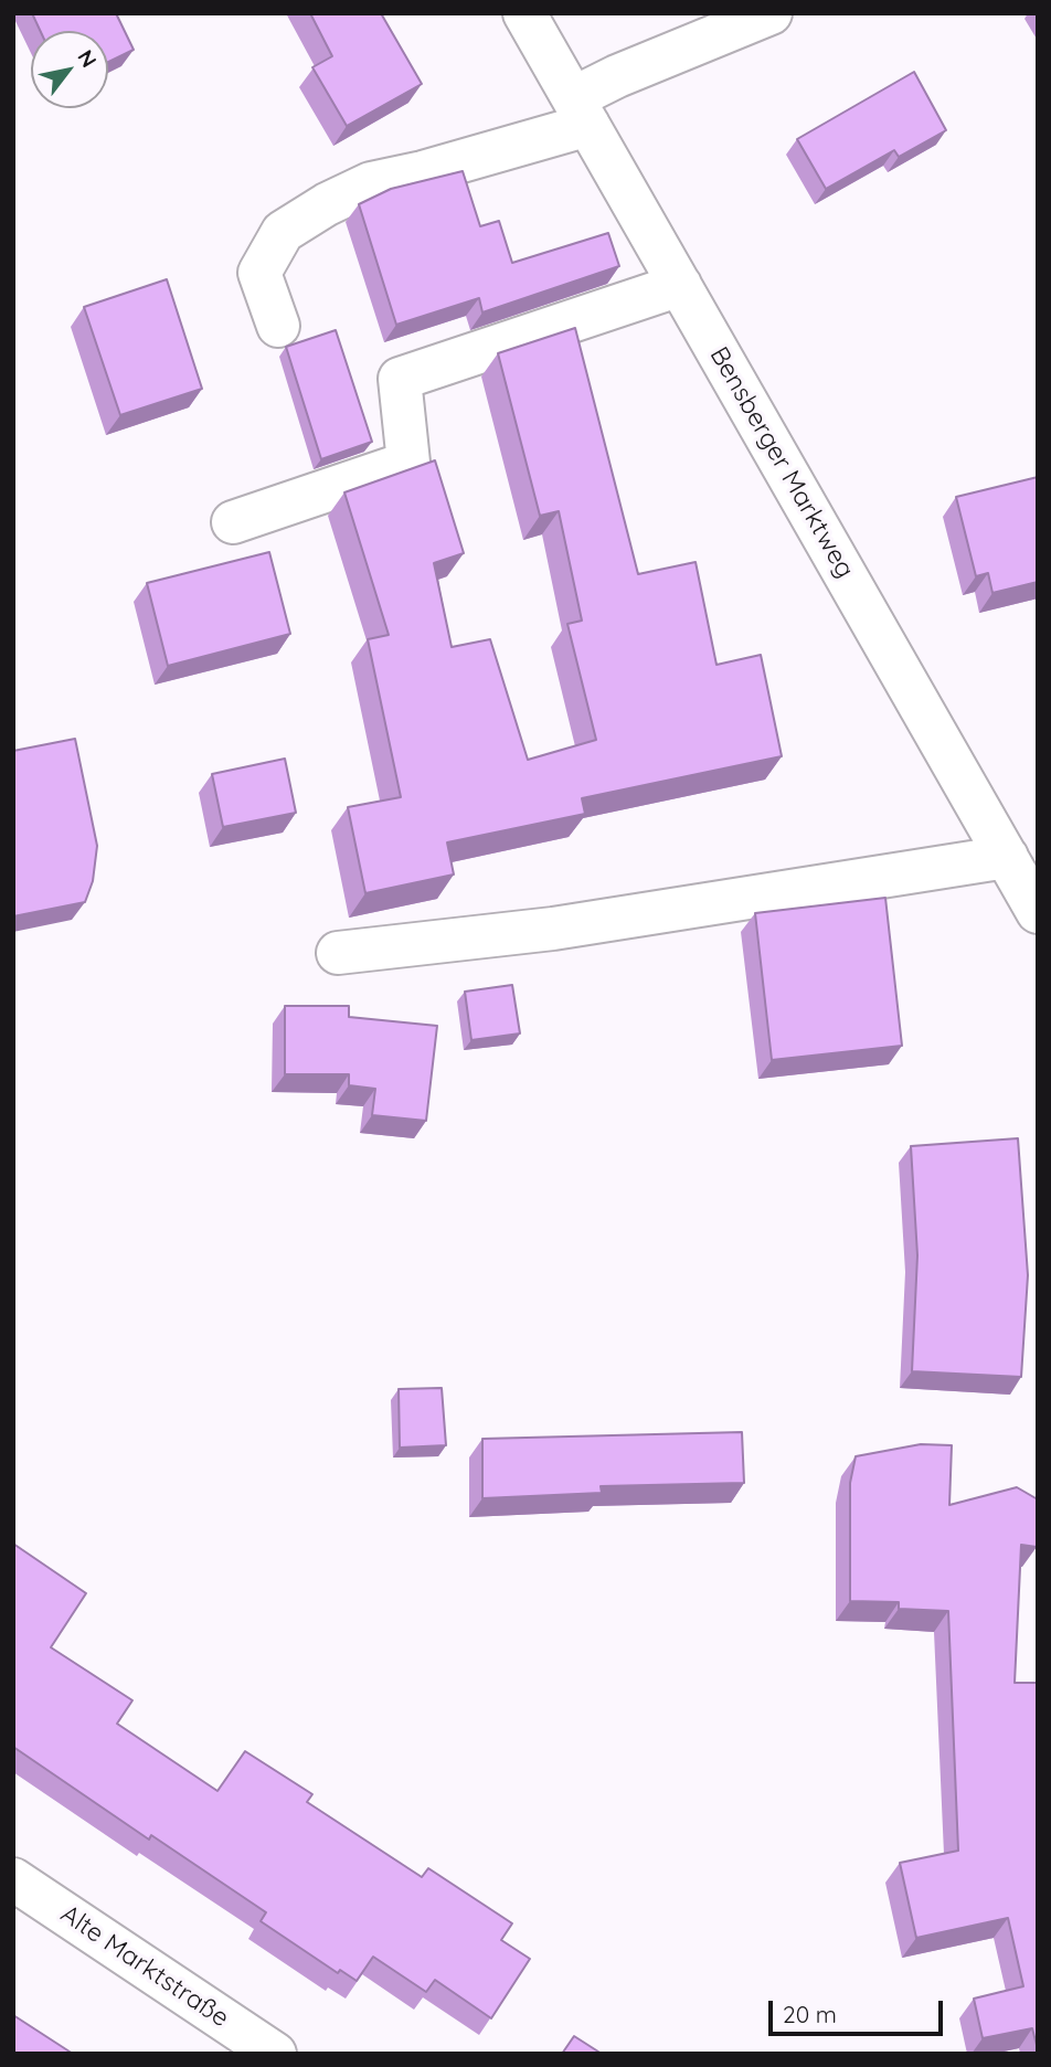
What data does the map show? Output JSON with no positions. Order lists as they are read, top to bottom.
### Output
{
  "streets": {
    "street": ["Bensberger Marktweg", "Alte Marktstraße"]
  },
  "scale_bar": "20 m",
  "north": "top right"
}
